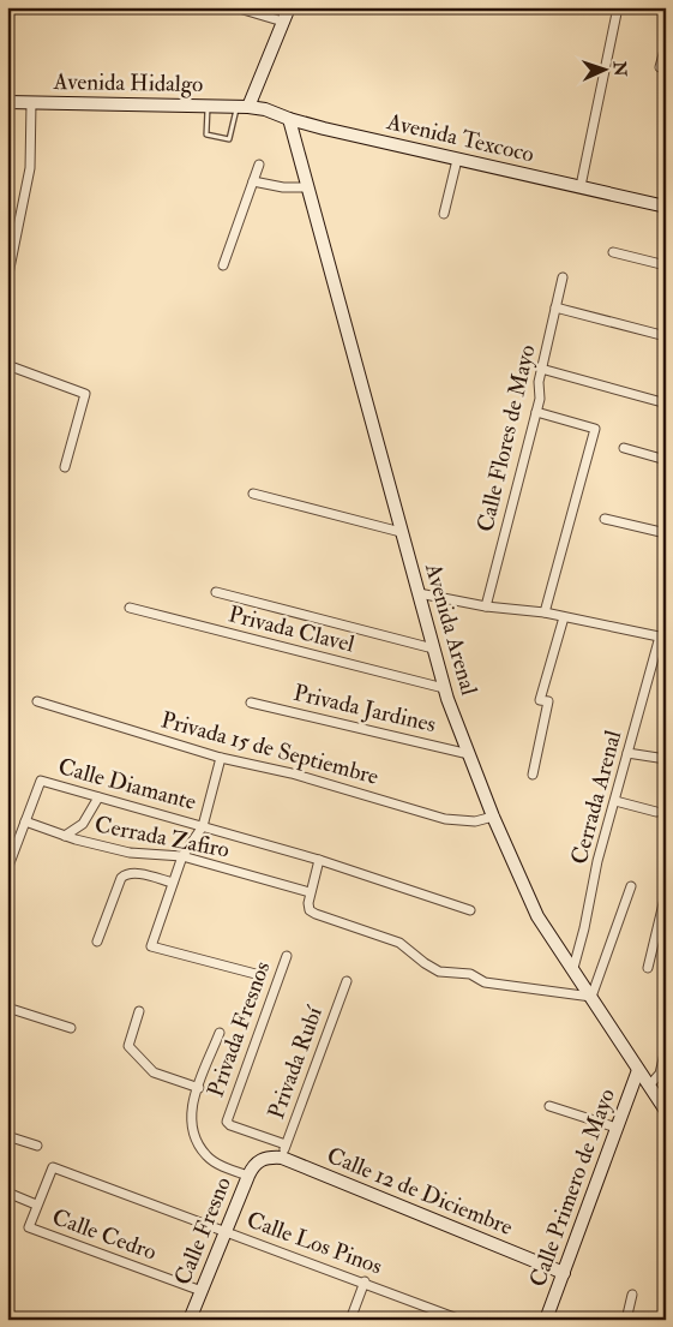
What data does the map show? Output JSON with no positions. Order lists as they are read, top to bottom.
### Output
{
  "streets": {
    "main road": [
      "Avenida Hidalgo",
      "Avenida Texcoco",
      "Avenida Arenal",
      "Calle Primero de Mayo",
      "Calle 12 de Diciembre",
      "Calle Fresno"
    ],
    "street": [
      "Calle Flores de Mayo",
      "Privada Clavel",
      "Privada Jardines",
      "Privada 15 de Septiembre",
      "Calle Diamante",
      "Cerrada Arenal",
      "Cerrada Zafiro",
      "Privada Fresnos",
      "Privada Rubí",
      "Calle Cedro",
      "Calle Los Pinos"
    ]
  },
  "crossings": [
    ["Avenida Hidalgo", "Avenida Texcoco"],
    ["Avenida Texcoco", "Avenida Arenal"],
    ["Privada Clavel", "Avenida Arenal"],
    ["Avenida Arenal", "Privada Jardines"],
    ["Avenida Arenal", "Privada 15 de Septiembre"],
    ["Avenida Arenal", "Cerrada Arenal"],
    ["Avenida Arenal", "Calle Primero de Mayo"],
    ["Calle Diamante", "Cerrada Zafiro"],
    ["Privada Fresnos", "Privada Rubí"],
    ["Privada Rubí", "Calle 12 de Diciembre"],
    ["Calle Primero de Mayo", "Calle 12 de Diciembre"],
    ["Calle 12 de Diciembre", "Calle Fresno"],
    ["Calle Fresno", "Calle Cedro"],
    ["Calle Fresno", "Calle Los Pinos"],
    ["Calle Cedro", "Calle Los Pinos"]
  ],
  "north": "right"
}
